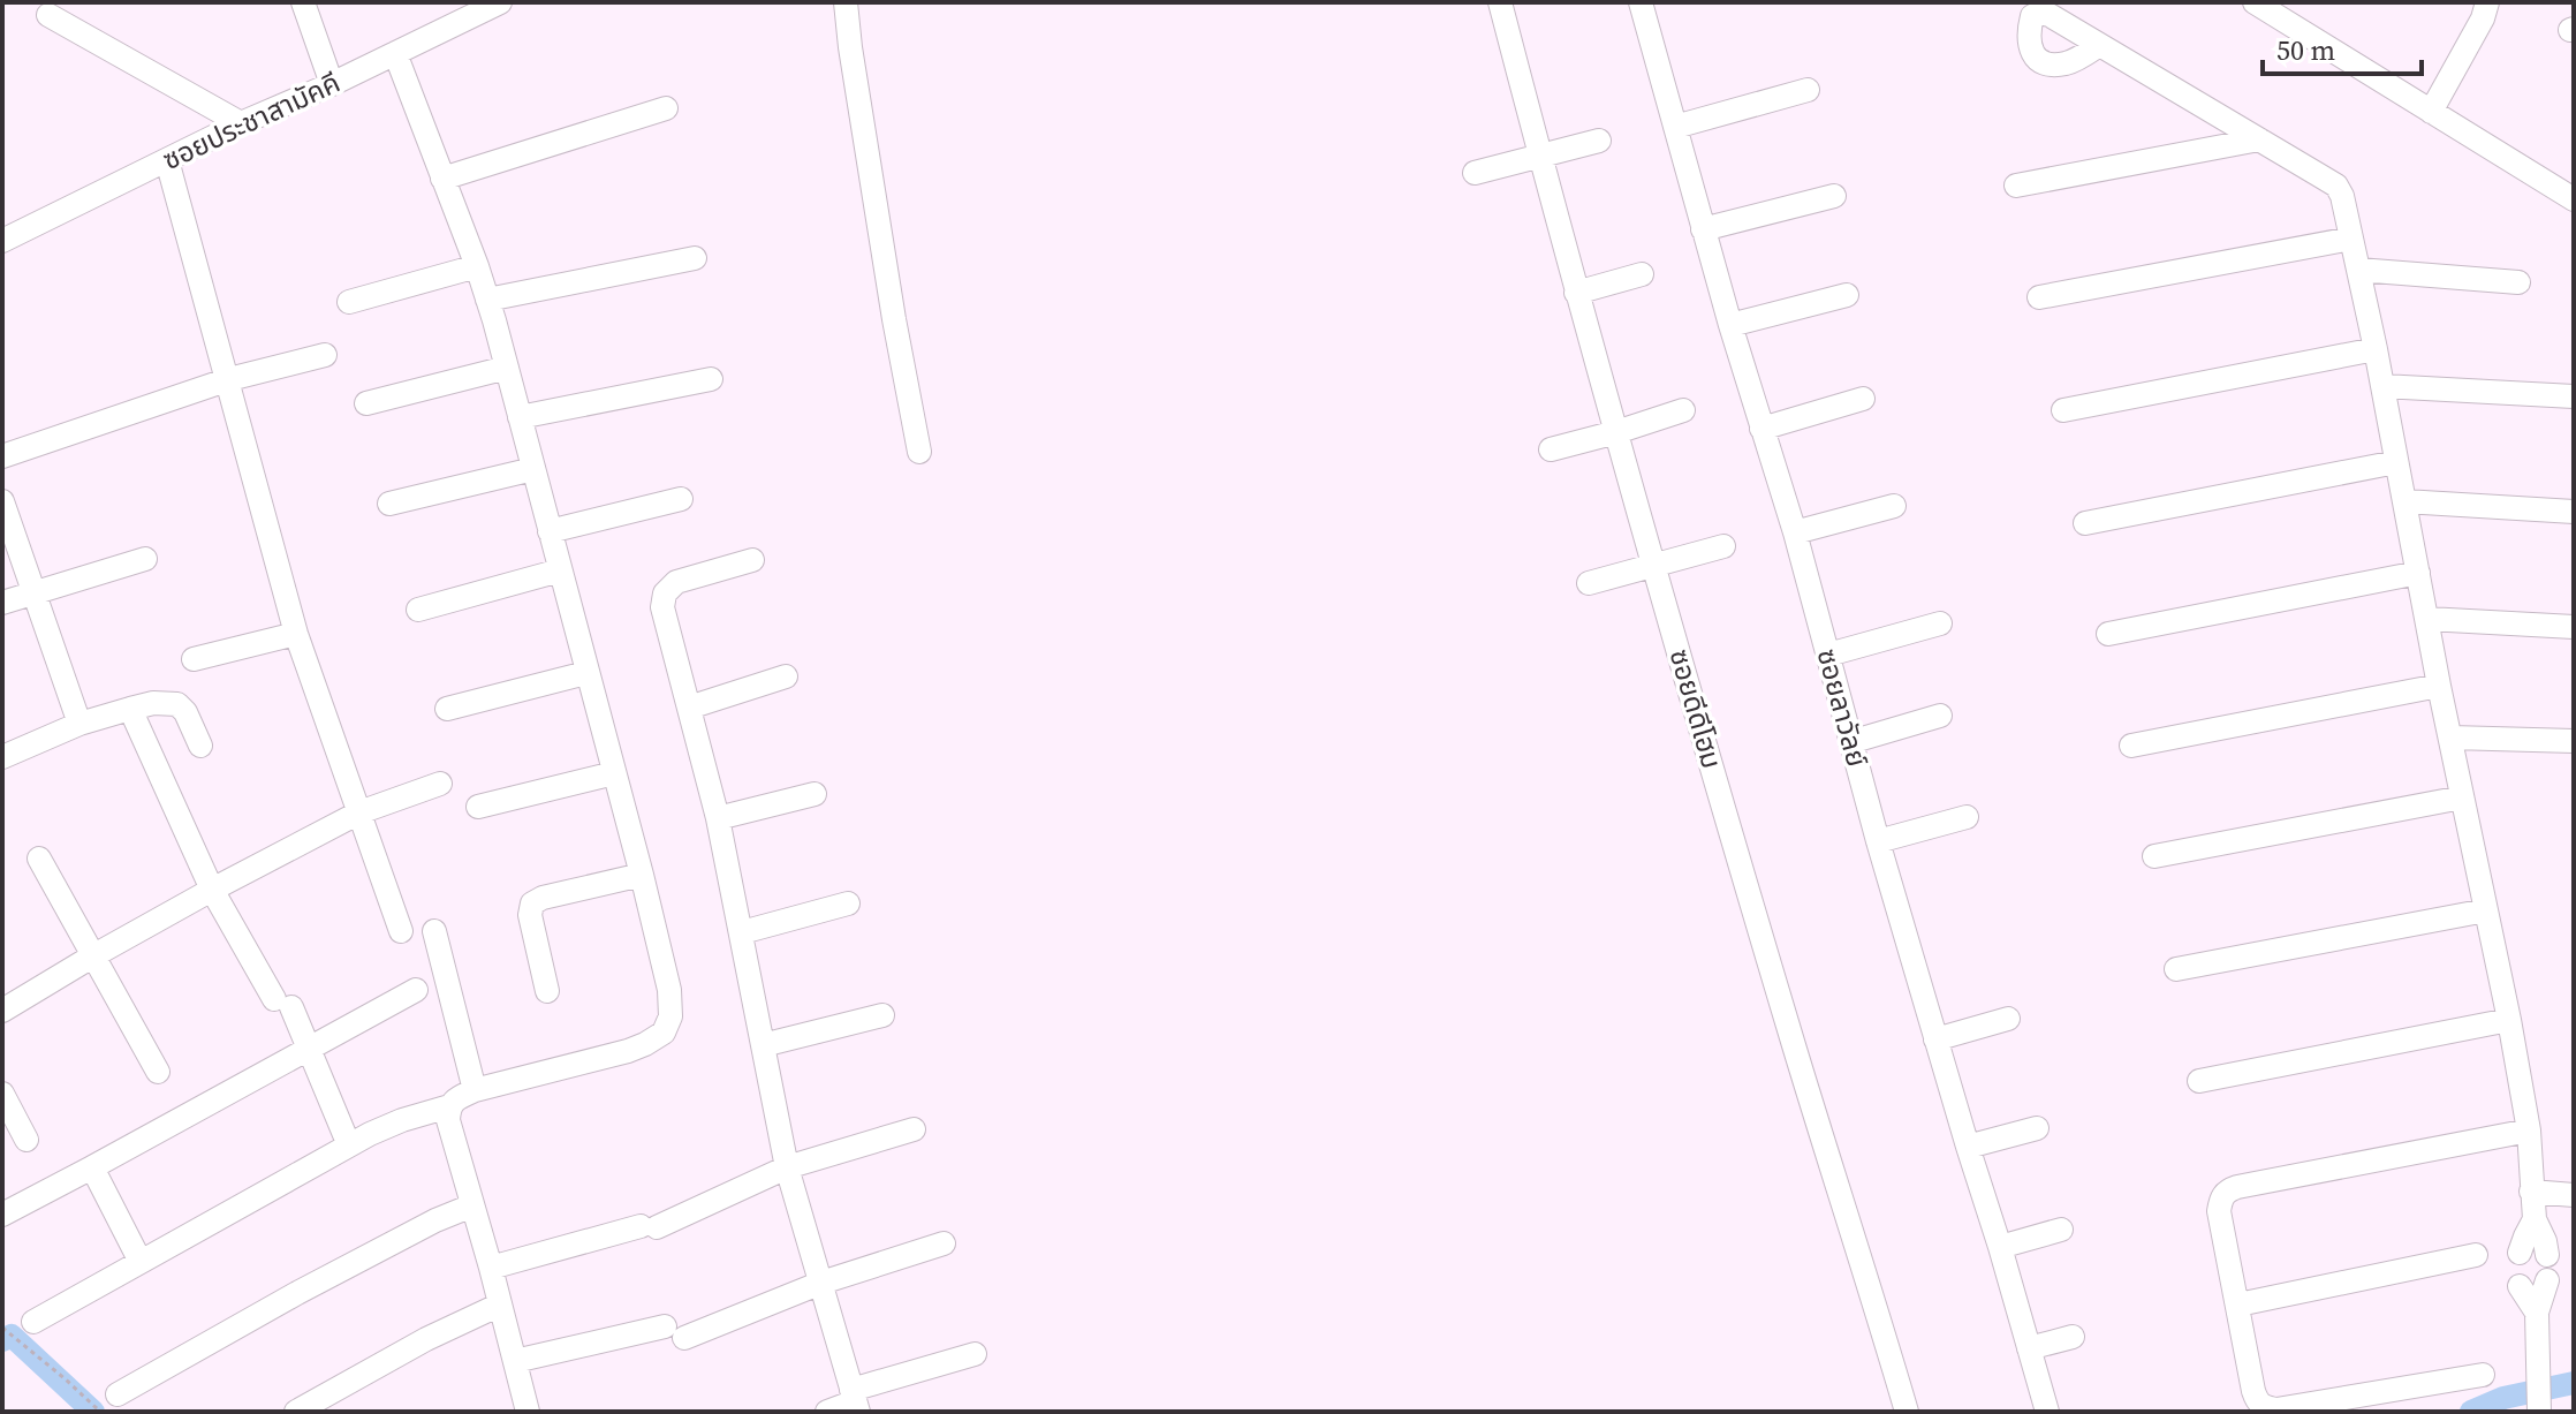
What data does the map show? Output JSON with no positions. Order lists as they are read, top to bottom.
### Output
{
  "streets": {
    "street": ["ซอยประชาสามัคคี", "ซอยลาวัลย์", "ซอยดีดีโฮม"]
  },
  "scale_bar": "50 m"
}
